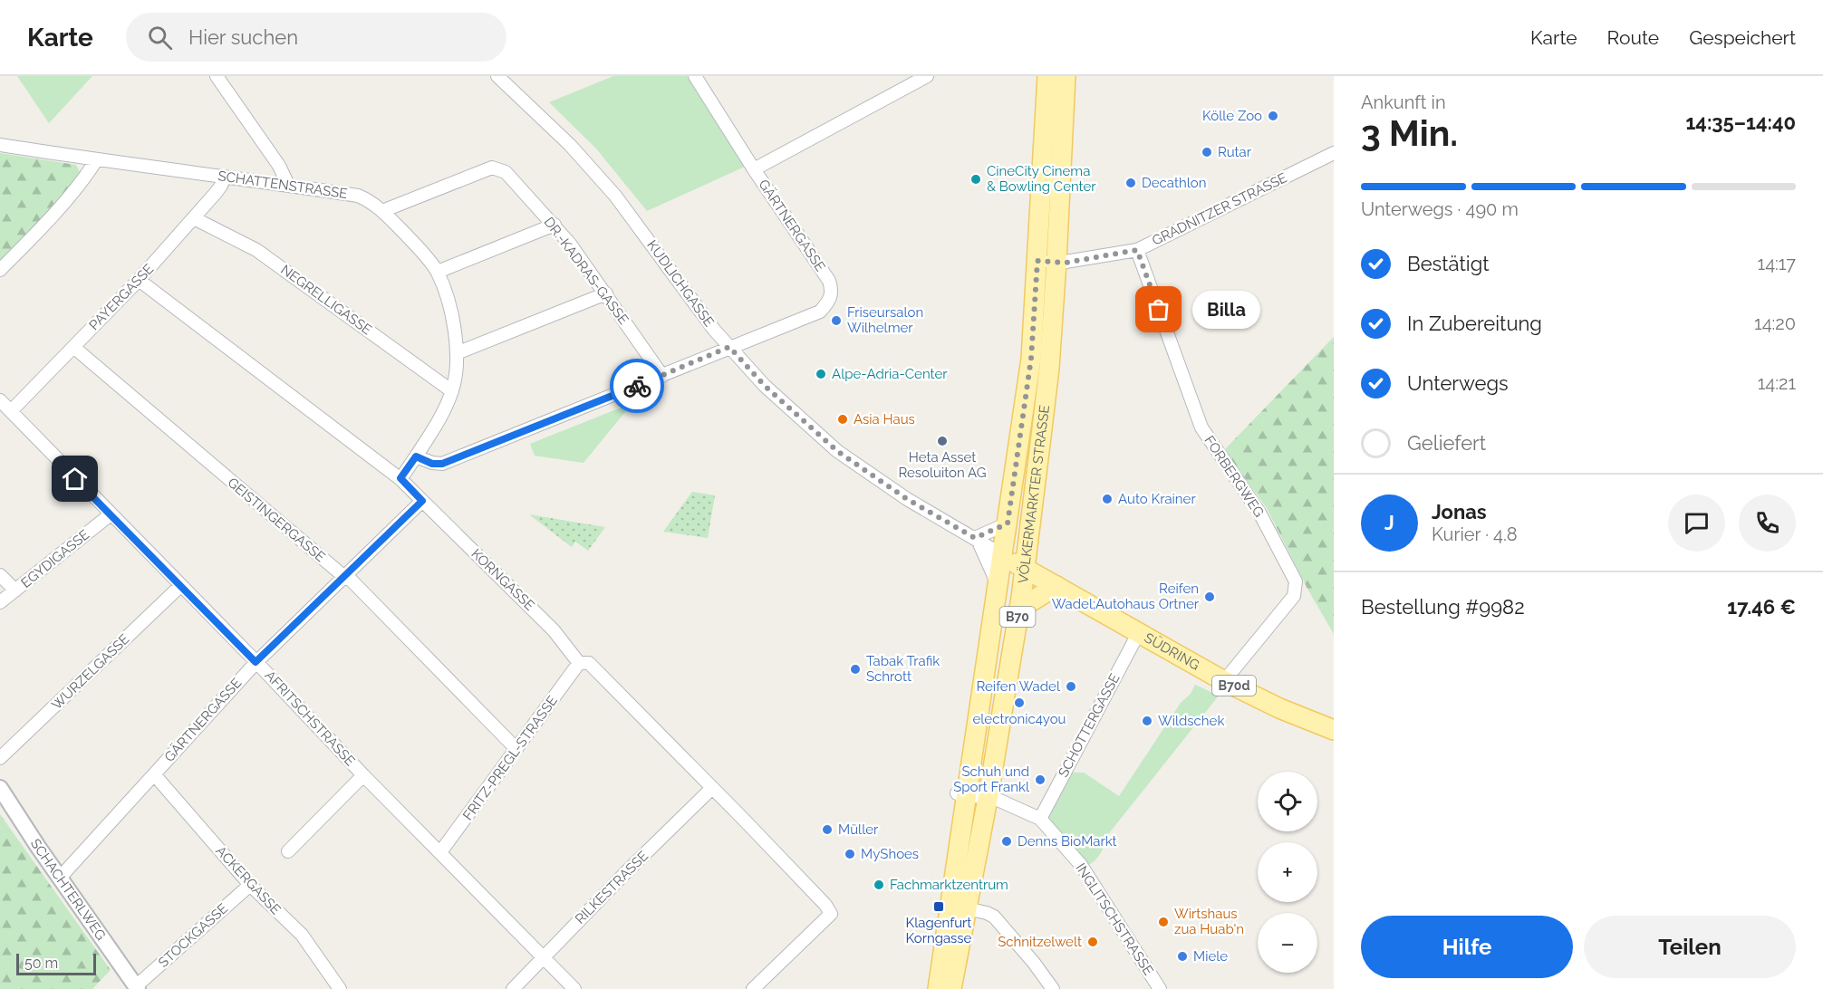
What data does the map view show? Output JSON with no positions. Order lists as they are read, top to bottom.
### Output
{
  "streets": {
    "main road": [
      "VÖLKERMARKTER STRASSE",
      "B70",
      "SÜDRING",
      "B70d"
    ],
    "street": [
      "SCHATTENSTRASSE",
      "GRADNITZER STRASSE",
      "GÄRTNERGASSE",
      "DR.-KADRAS-GASSE",
      "KUDLICHGASSE",
      "PAYERGASSE",
      "NEGRELLIGASSE",
      "FORBERGWEG",
      "GEISTINGERGASSE",
      "EGYDIGASSE",
      "KORNGASSE",
      "WURZELGASSE",
      "AFRITSCHSTRASSE",
      "SCHOTTERGASSE",
      "FRITZ-PREGL-STRASSE",
      "ACKERGASSE",
      "RILKESTRASSE",
      "SCHACHTERLWEG",
      "INGLITSCHSTRASSE",
      "STOCKGASSE"
    ]
  },
  "crossings": [
    ["SCHATTENSTRASSE", "DR.-KADRAS-GASSE"],
    ["SCHATTENSTRASSE", "PAYERGASSE"],
    ["SCHATTENSTRASSE", "NEGRELLIGASSE"],
    ["SCHATTENSTRASSE", "KORNGASSE"],
    ["GRADNITZER STRASSE", "FORBERGWEG"],
    ["GRADNITZER STRASSE", "VÖLKERMARKTER STRASSE"],
    ["GÄRTNERGASSE", "KUDLICHGASSE"],
    ["GÄRTNERGASSE", "GEISTINGERGASSE"],
    ["GÄRTNERGASSE", "KORNGASSE"],
    ["GÄRTNERGASSE", "AFRITSCHSTRASSE"],
    ["GÄRTNERGASSE", "ACKERGASSE"],
    ["GÄRTNERGASSE", "SCHACHTERLWEG"],
    ["KUDLICHGASSE", "SÜDRING"],
    ["PAYERGASSE", "NEGRELLIGASSE"],
    ["PAYERGASSE", "GEISTINGERGASSE"],
    ["PAYERGASSE", "KORNGASSE"],
    ["PAYERGASSE", "AFRITSCHSTRASSE"],
    ["FORBERGWEG", "SÜDRING"],
    ["VÖLKERMARKTER STRASSE", "INGLITSCHSTRASSE"],
    ["GEISTINGERGASSE", "FRITZ-PREGL-STRASSE"],
    ["EGYDIGASSE", "AFRITSCHSTRASSE"],
    ["KORNGASSE", "FRITZ-PREGL-STRASSE"],
    ["KORNGASSE", "RILKESTRASSE"],
    ["SÜDRING", "SCHOTTERGASSE"],
    ["WURZELGASSE", "AFRITSCHSTRASSE"],
    ["AFRITSCHSTRASSE", "FRITZ-PREGL-STRASSE"],
    ["AFRITSCHSTRASSE", "RILKESTRASSE"],
    ["SCHOTTERGASSE", "INGLITSCHSTRASSE"],
    ["ACKERGASSE", "STOCKGASSE"],
    ["SCHACHTERLWEG", "STOCKGASSE"]
  ],
  "places": {
    "other": [
      "Kölle Zoo",
      "Rutar",
      "CineCity Cinema & Bowling Center",
      "Decathlon",
      "Billa",
      "Friseursalon Wilhelmer",
      "Alpe-Adria-Center",
      "Asia Haus",
      "Heta Asset Resoluiton AG",
      "Auto Krainer",
      "Reifen Wadel;Autohaus Ortner",
      "Tabak Trafik Schrott",
      "Reifen Wadel",
      "electronic4you",
      "Wildschek",
      "Schuh und Sport Frankl",
      "Müller",
      "Denns BioMarkt",
      "MyShoes",
      "Fachmarktzentrum",
      "Wirtshaus zua Huab'n",
      "Schnitzelwelt",
      "Miele"
    ],
    "transit": ["Klagenfurt Korngasse"]
  },
  "scale_bar": "50 m",
  "page": {
    "header": "Karte",
    "search": "Hier suchen",
    "nav": ["Karte", "Route", "Gespeichert"],
    "heading": ["3 Min.", "Ankunft in", "14:35–14:40"],
    "panel": [
      "Jonas",
      "Kurier · 4.8",
      "Bestellung #9982",
      "17.46 €"
    ],
    "bar": "Unterwegs · 490 m",
    "list": [
      ["Bestätigt", "14:17"],
      ["In Zubereitung", "14:20"],
      ["Unterwegs", "14:21"],
      "Geliefert"
    ],
    "bubble": "Billa",
    "round": "J",
    "map_buttons": ["+", "−"],
    "buttons": ["Hilfe", "Teilen"],
    "scale": "50 m"
  }
}
